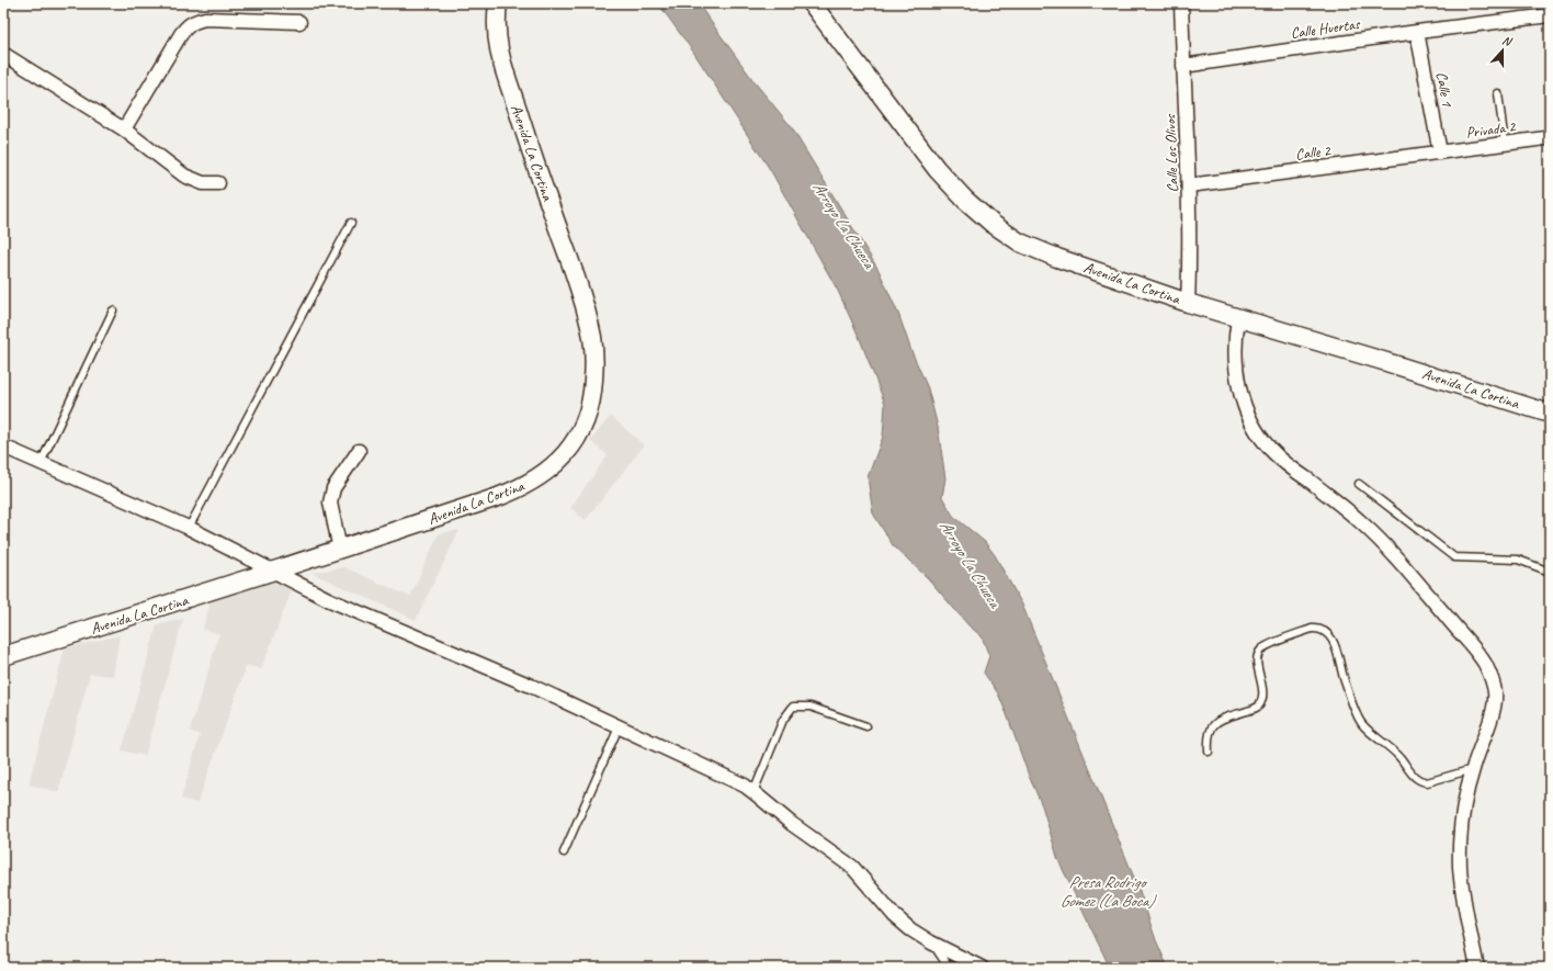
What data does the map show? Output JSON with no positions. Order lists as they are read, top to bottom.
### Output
{
  "streets": {
    "main road": ["Avenida La Cortina"],
    "street": [
      "Calle Huertas",
      "Calle 1",
      "Privada 2",
      "Calle 2",
      "Calle Los Olivos"
    ]
  },
  "crossings": [
    ["Calle Huertas", "Calle 1"],
    ["Calle Huertas", "Calle Los Olivos"],
    ["Calle 1", "Privada 2"],
    ["Calle 1", "Calle 2"],
    ["Privada 2", "Calle 2"],
    ["Avenida La Cortina", "Calle Los Olivos"],
    ["Calle 2", "Calle Los Olivos"]
  ],
  "water": ["Arroyo La Chueca", "Presa Rodrigo Gomez (La Boca)"],
  "north": "top"
}
